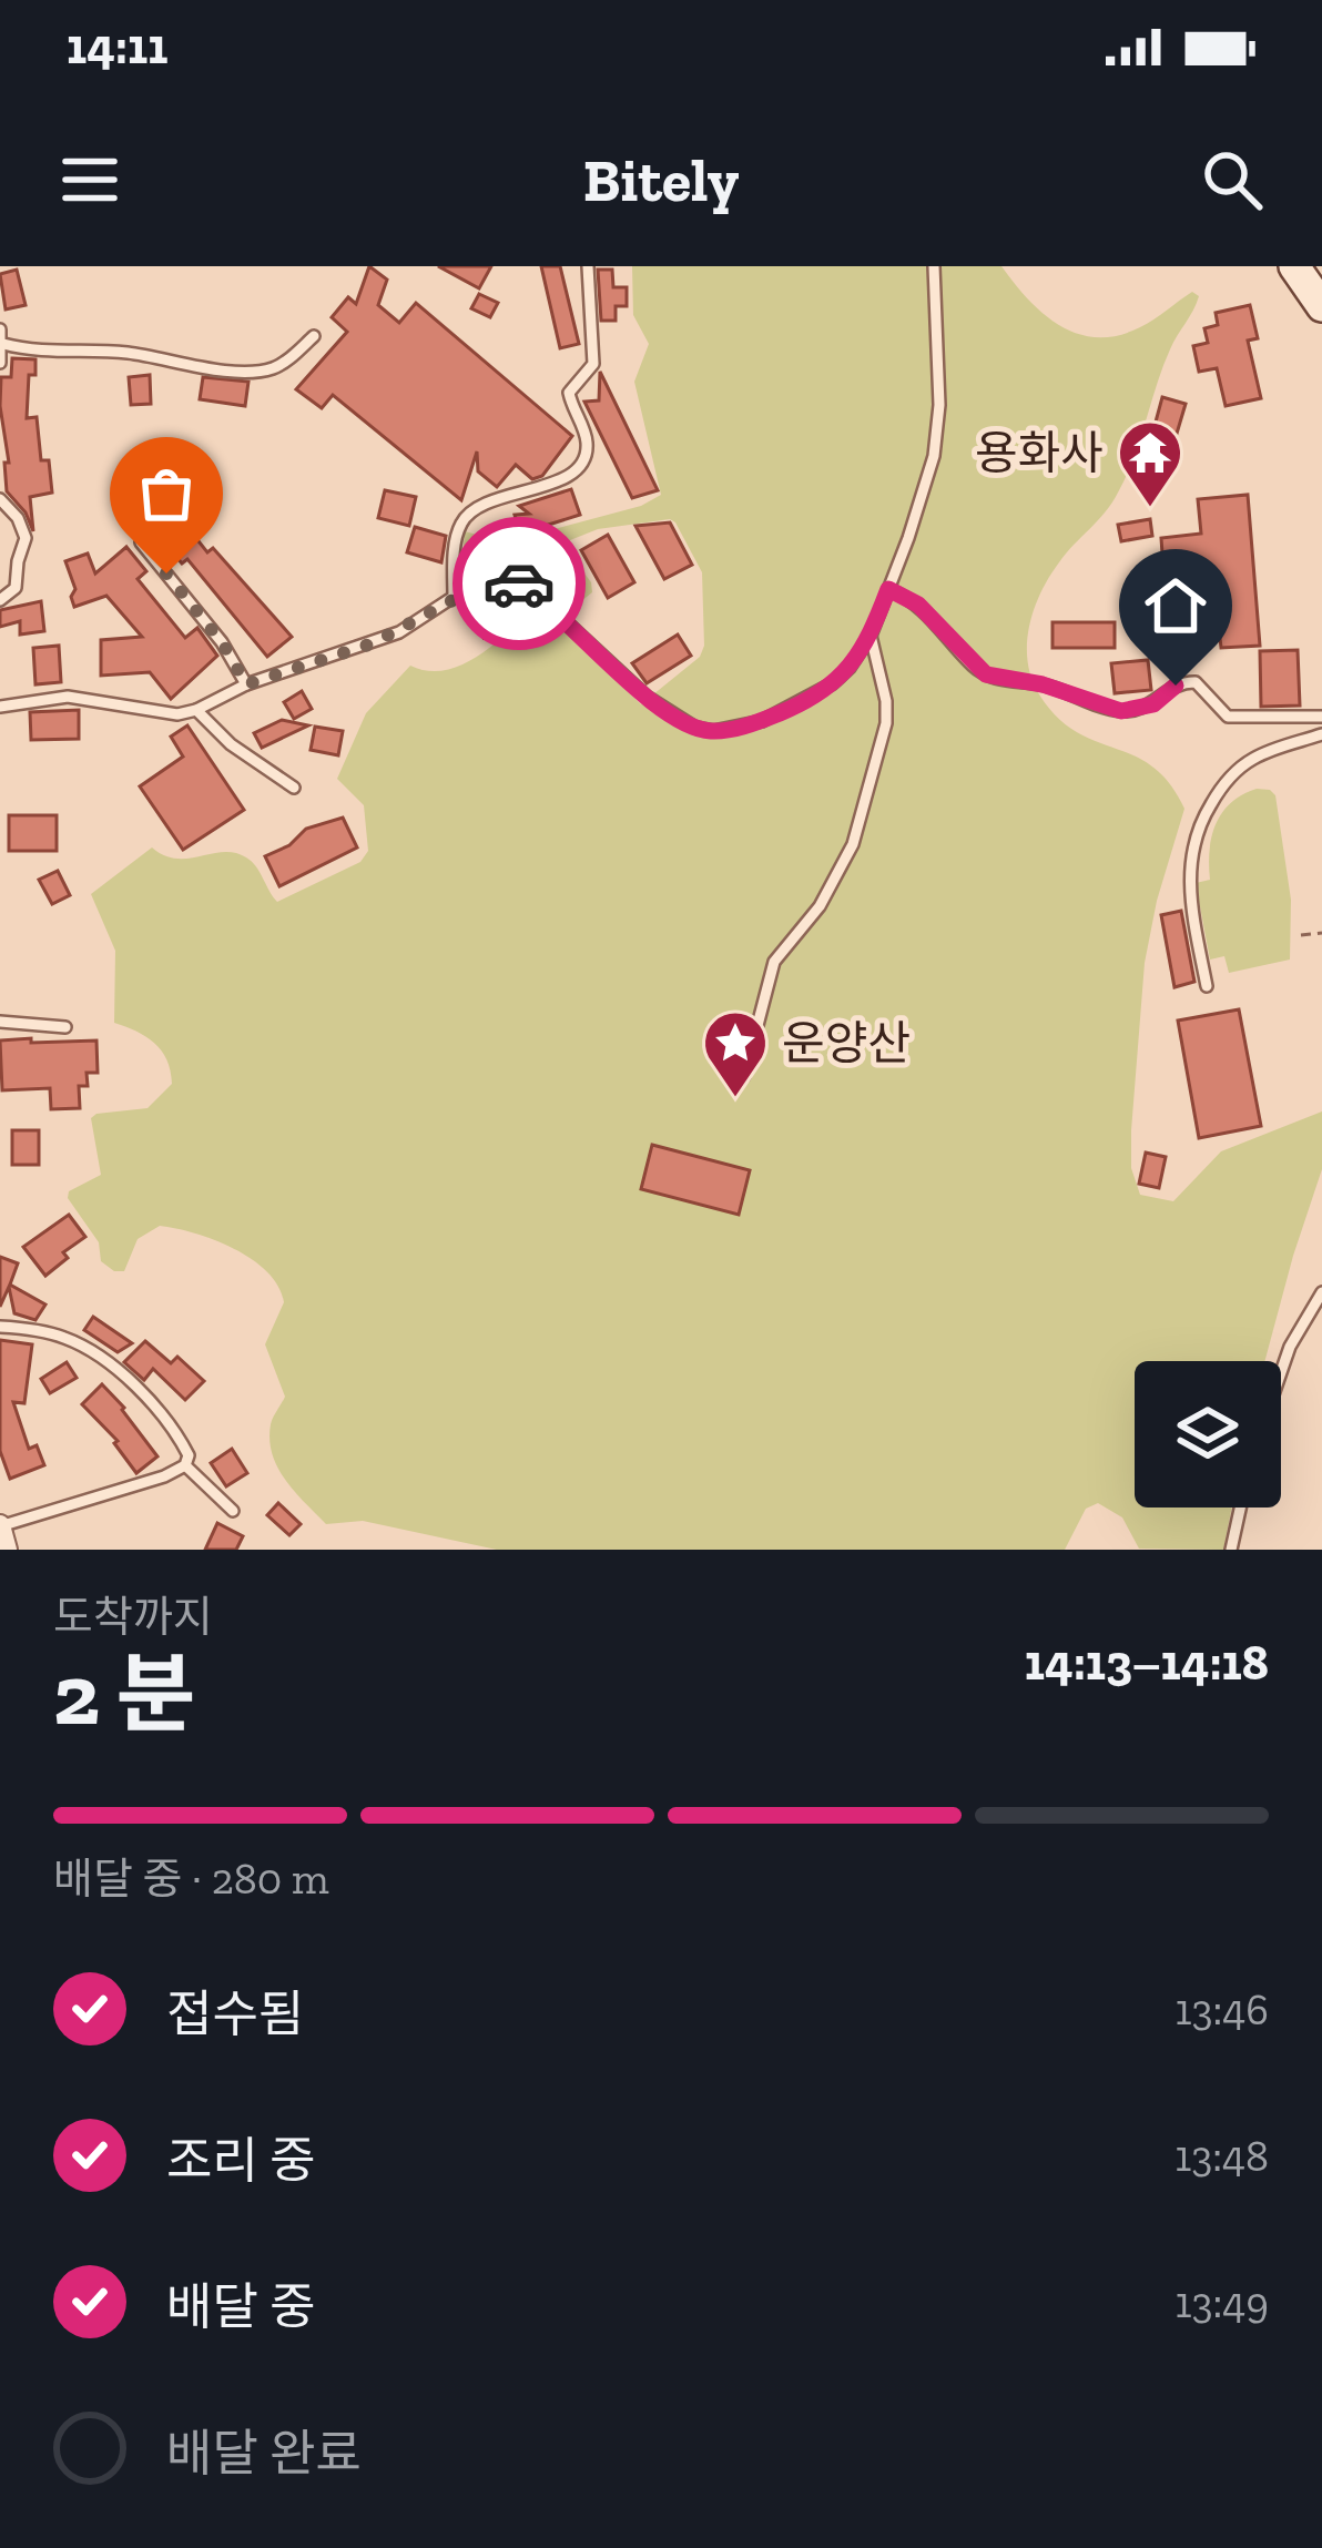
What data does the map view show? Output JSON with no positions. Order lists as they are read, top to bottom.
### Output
{
  "places": {
    "temple": ["용화사"],
    "place": ["운양산"]
  },
  "page": {
    "status": "14:11",
    "header": "Bitely",
    "heading": ["2 분", "도착까지", "14:13–14:18"],
    "bar": "배달 중 · 280 m",
    "list": [
      ["접수됨", "13:46"],
      ["조리 중", "13:48"],
      ["배달 중", "13:49"],
      "배달 완료"
    ]
  }
}
